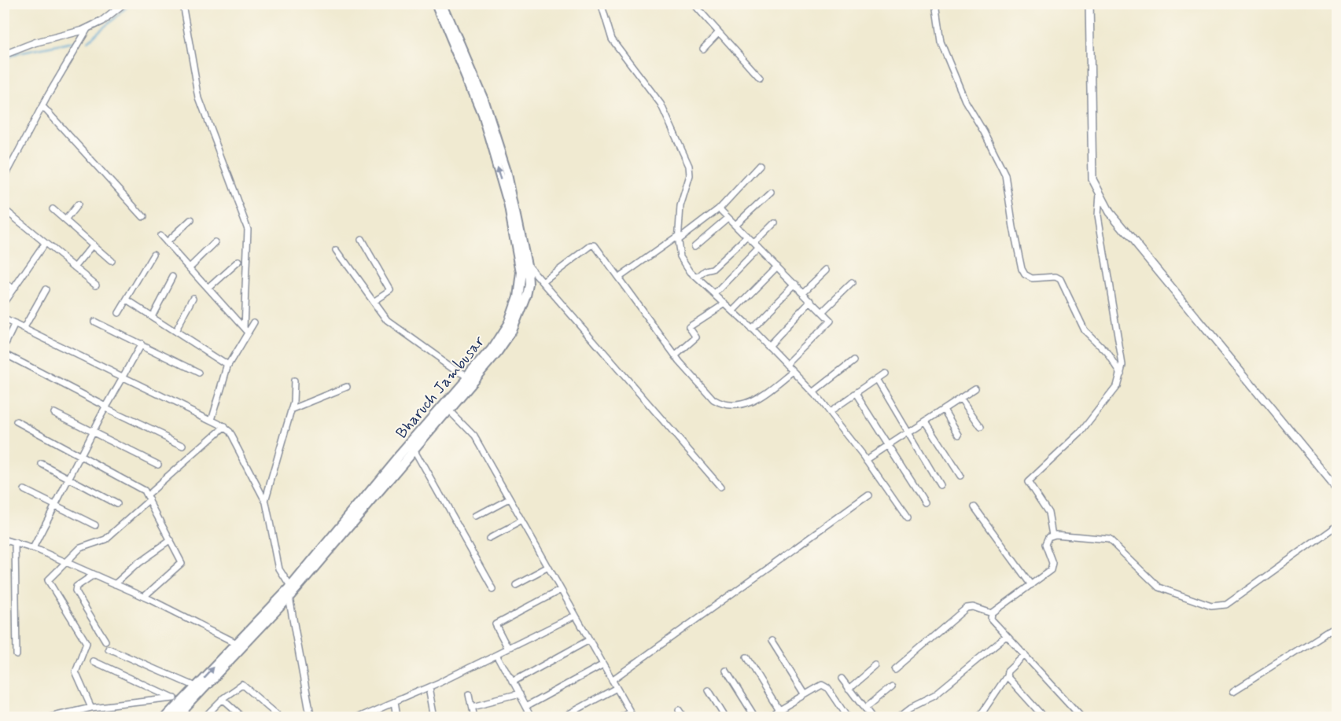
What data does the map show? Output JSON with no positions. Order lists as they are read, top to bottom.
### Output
{
  "streets": {
    "main road": ["Bharuch Jambusar"]
  }
}
